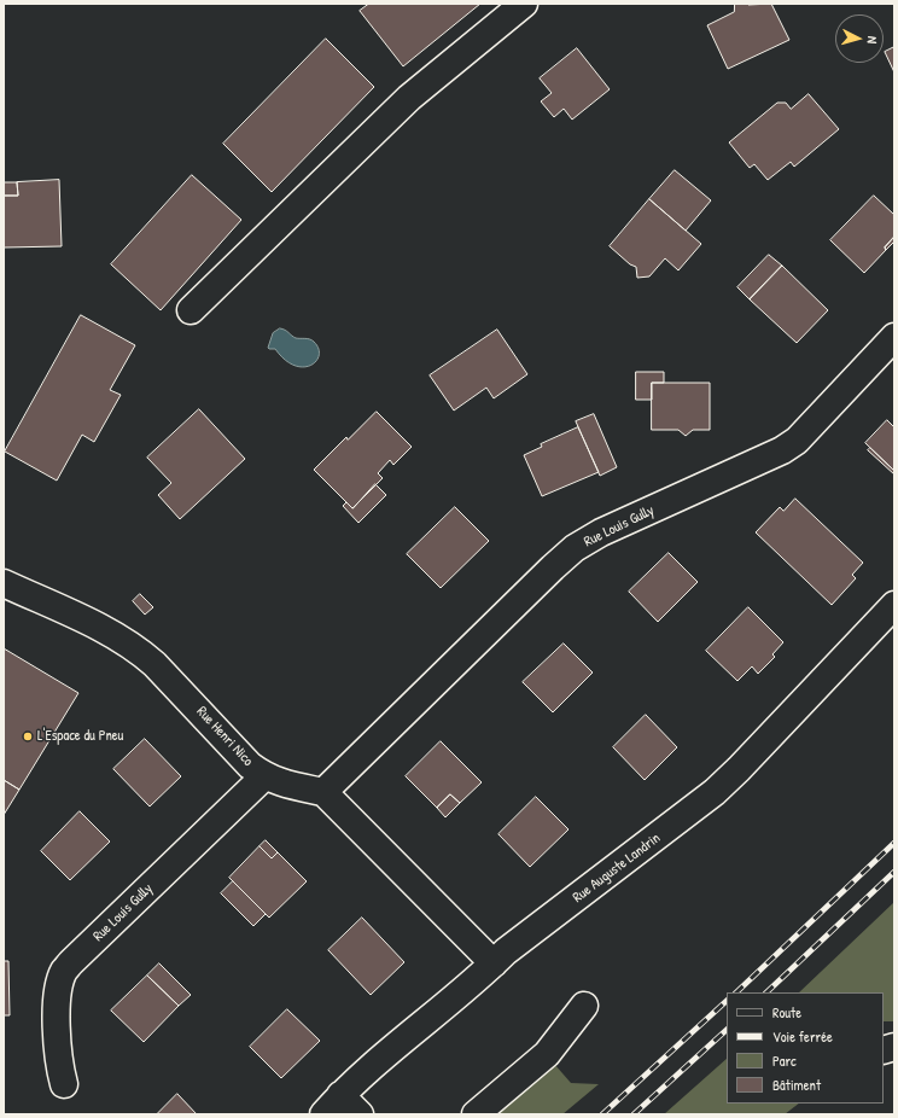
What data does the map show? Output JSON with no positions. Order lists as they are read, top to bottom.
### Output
{
  "streets": {
    "street": ["Rue Louis Gully", "Rue Henri Nico", "Rue Auguste Landrin"]
  },
  "crossings": [
    ["Rue Louis Gully", "Rue Henri Nico"]
  ],
  "places": ["L'Espace du Pneu"],
  "legend": [
    "Route",
    "Voie ferrée",
    "Parc",
    "Bâtiment"
  ],
  "north": "right"
}
